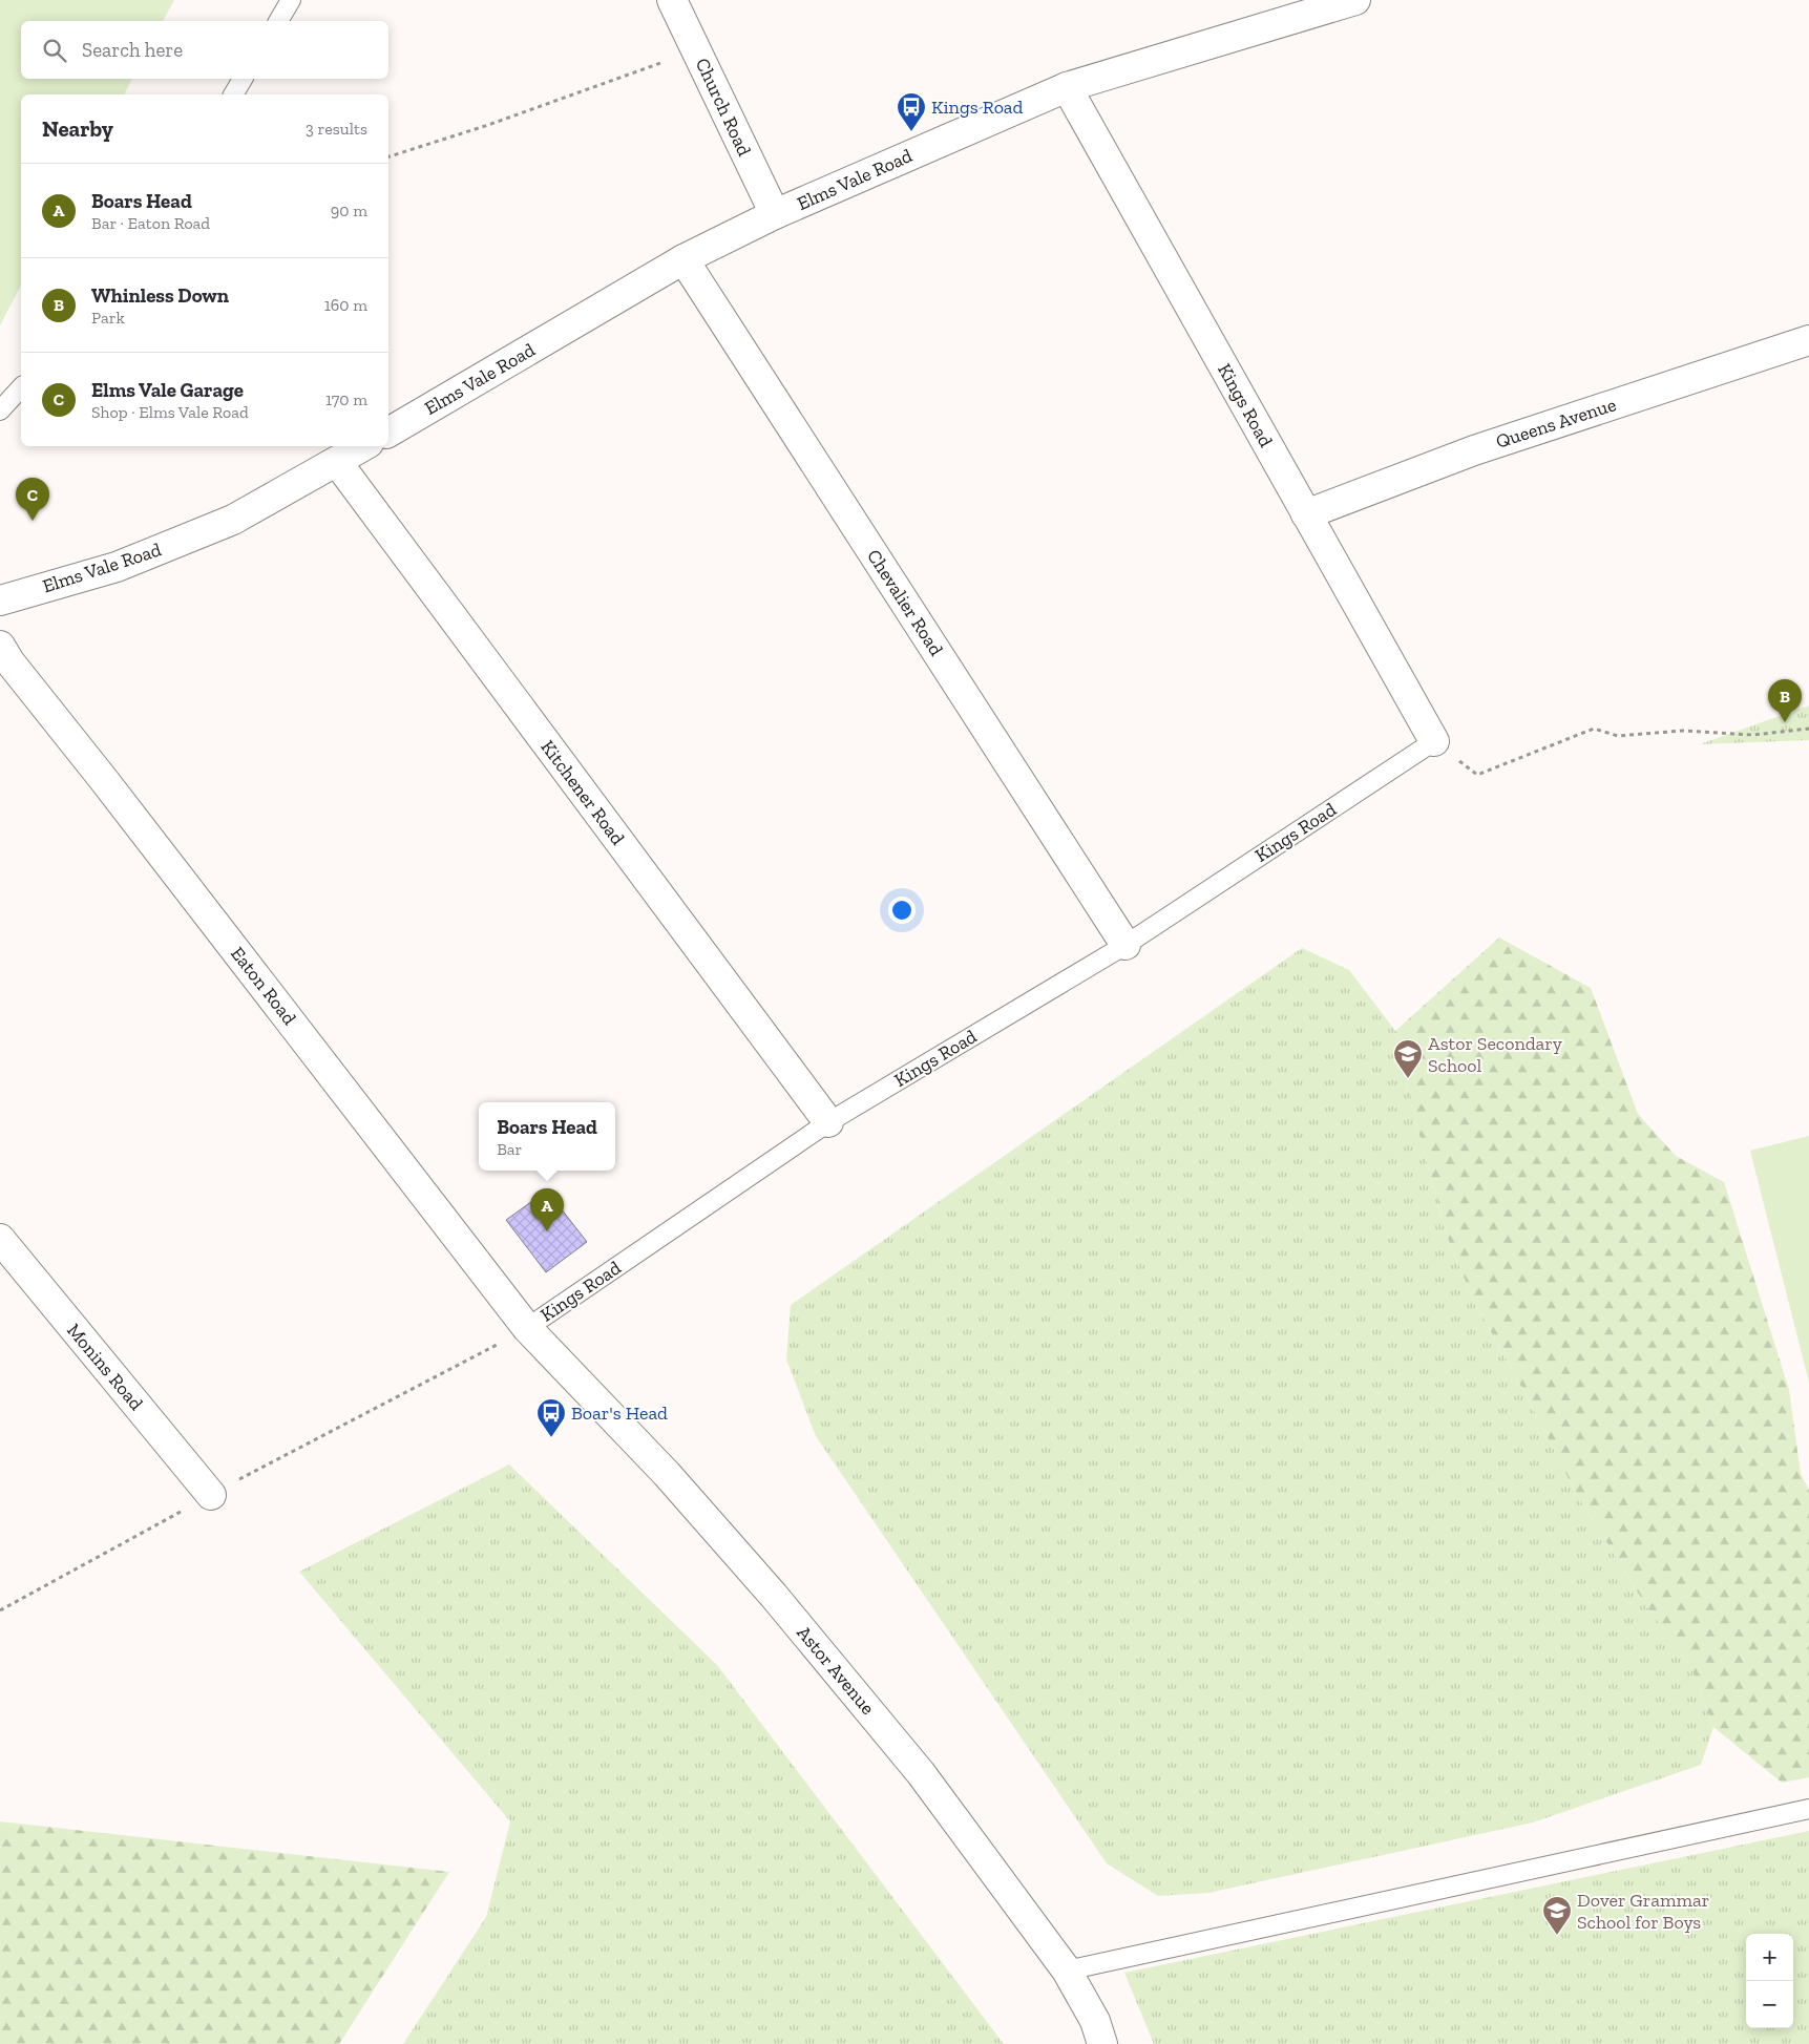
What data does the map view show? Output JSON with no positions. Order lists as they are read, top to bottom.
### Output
{
  "streets": {
    "street": [
      "Church Road",
      "Elms Vale Road",
      "Kings Road",
      "Queens Avenue",
      "Chevalier Road",
      "Kitchener Road",
      "Eaton Road",
      "Monins Road",
      "Astor Avenue"
    ]
  },
  "crossings": [
    ["Church Road", "Elms Vale Road"],
    ["Elms Vale Road", "Kings Road"],
    ["Elms Vale Road", "Chevalier Road"],
    ["Elms Vale Road", "Kitchener Road"],
    ["Kings Road", "Queens Avenue"],
    ["Kings Road", "Chevalier Road"],
    ["Kings Road", "Kitchener Road"],
    ["Kings Road", "Eaton Road"],
    ["Kings Road", "Astor Avenue"],
    ["Eaton Road", "Astor Avenue"]
  ],
  "places": {
    "bus stop": ["Kings Road", "Boar's Head"],
    "school or university": ["Astor Secondary School", "Dover Grammar School for Boys"]
  },
  "page": {
    "search": "Search here",
    "heading": ["Nearby", "3 results"],
    "list": [
      {
        "mark": "A",
        "name": "Boars Head",
        "note": "Bar · Eaton Road",
        "value": "90 m"
      },
      {
        "mark": "B",
        "name": "Whinless Down",
        "note": "Park",
        "value": "160 m"
      },
      {
        "mark": "C",
        "name": "Elms Vale Garage",
        "note": "Shop · Elms Vale Road",
        "value": "170 m"
      }
    ],
    "pins": ["C", "B", "A"],
    "popup": ["Boars Head", "Bar"],
    "map_buttons": ["+", "−"]
  }
}
